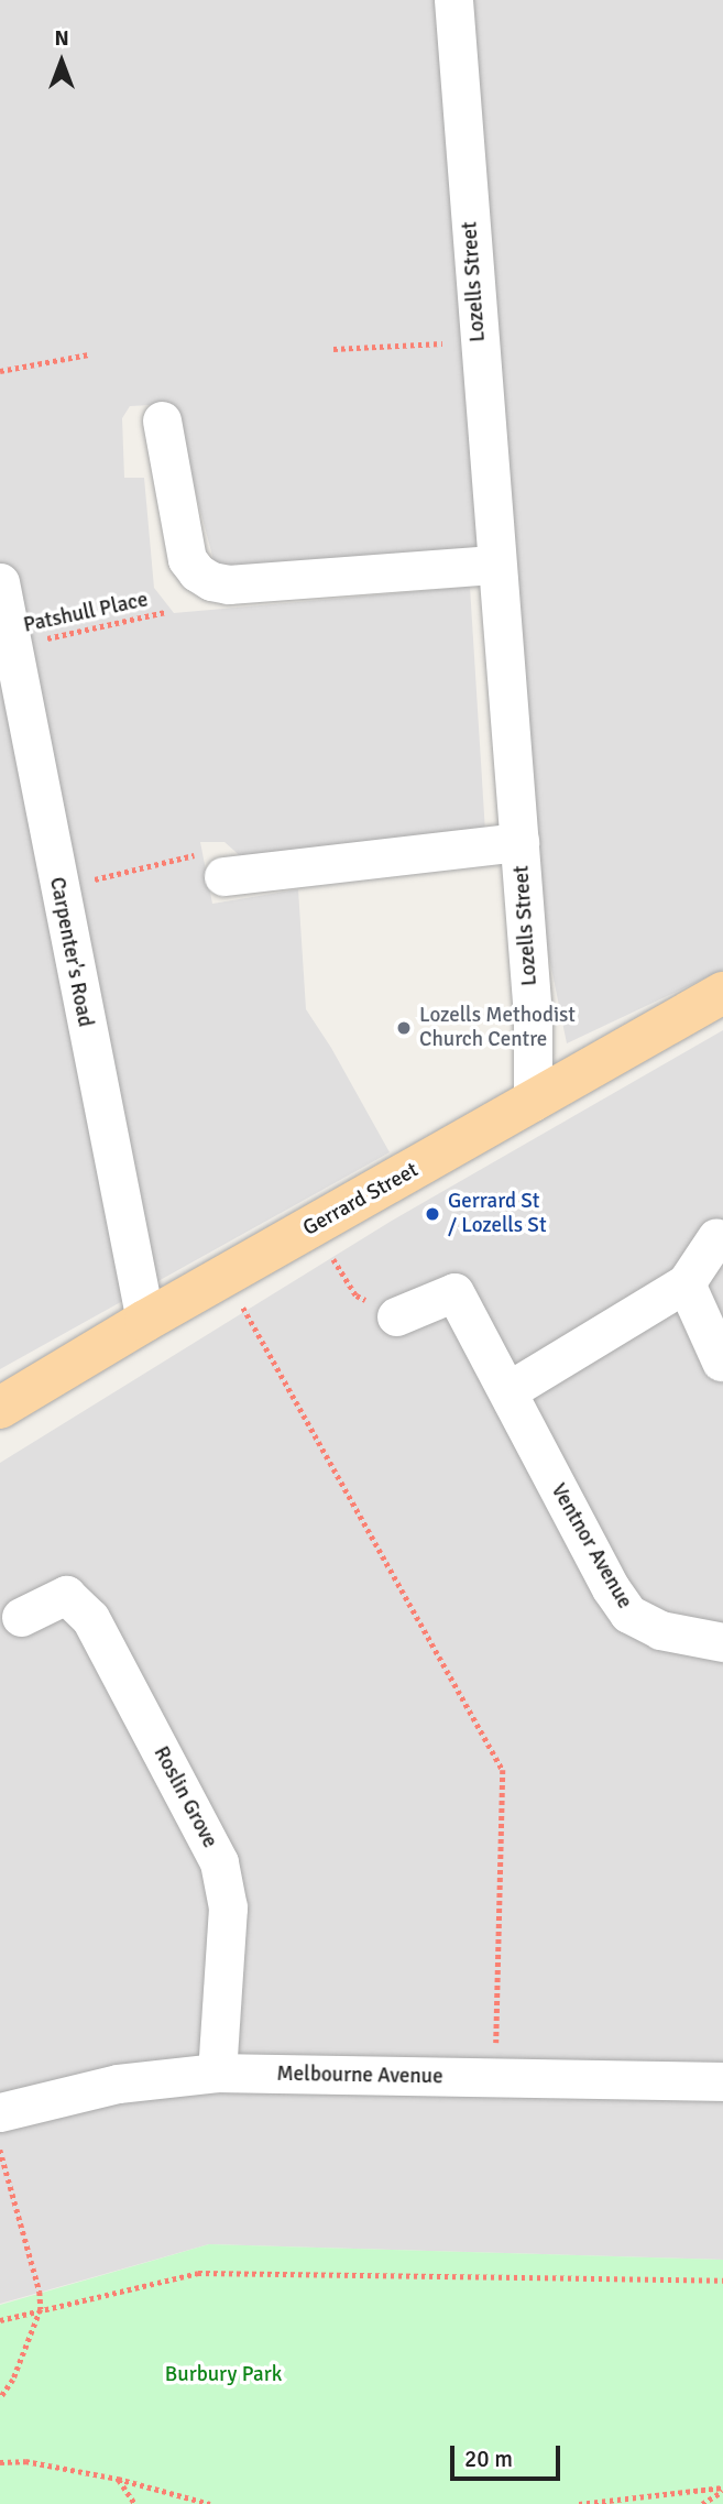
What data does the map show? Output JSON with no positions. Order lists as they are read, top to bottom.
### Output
{
  "streets": {
    "main road": ["Gerrard Street"],
    "street": [
      "Lozells Street",
      "Carpenter's Road",
      "Ventnor Avenue",
      "Roslin Grove",
      "Melbourne Avenue"
    ],
    "path": ["Patshull Place"]
  },
  "crossings": [
    ["Lozells Street", "Gerrard Street"],
    ["Patshull Place", "Carpenter's Road"],
    ["Carpenter's Road", "Gerrard Street"],
    ["Roslin Grove", "Melbourne Avenue"]
  ],
  "parks": ["Burbury Park"],
  "places": ["Lozells Methodist Church Centre", "Gerrard St / Lozells St"],
  "scale_bar": "20 m",
  "north": "top"
}
